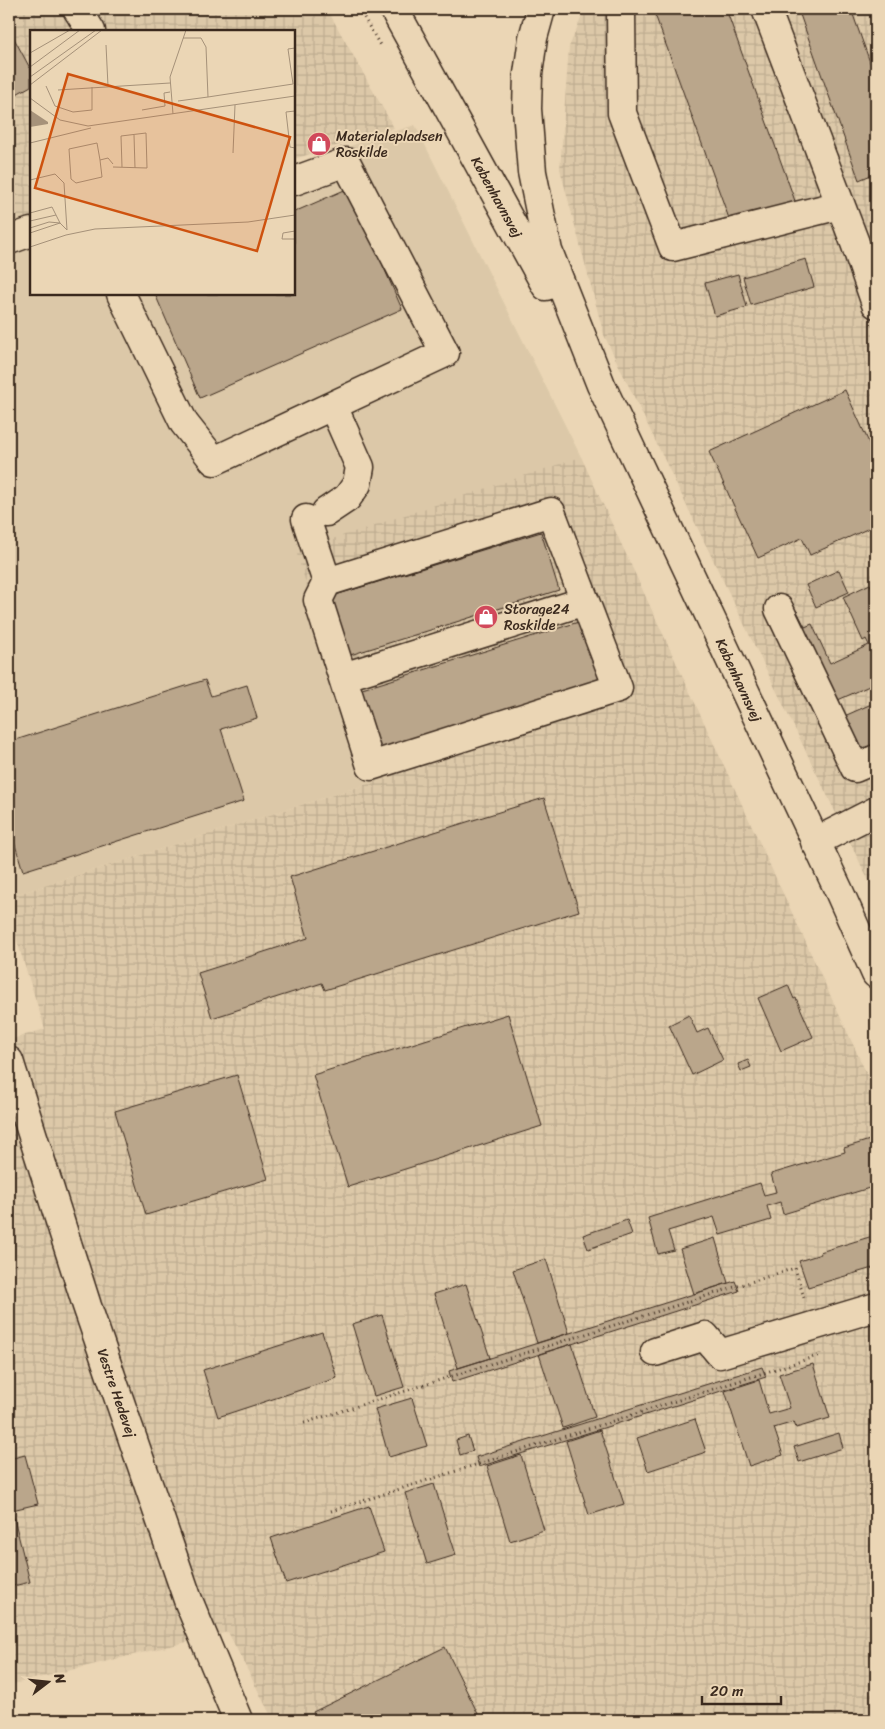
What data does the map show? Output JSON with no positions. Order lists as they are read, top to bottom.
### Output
{
  "streets": {
    "main road": ["Københavnsvej", "Vestre Hedevej"]
  },
  "places": {
    "shop": ["Materialepladsen Roskilde", "Storage24 Roskilde"]
  },
  "scale_bar": "20 m",
  "north": "right"
}
